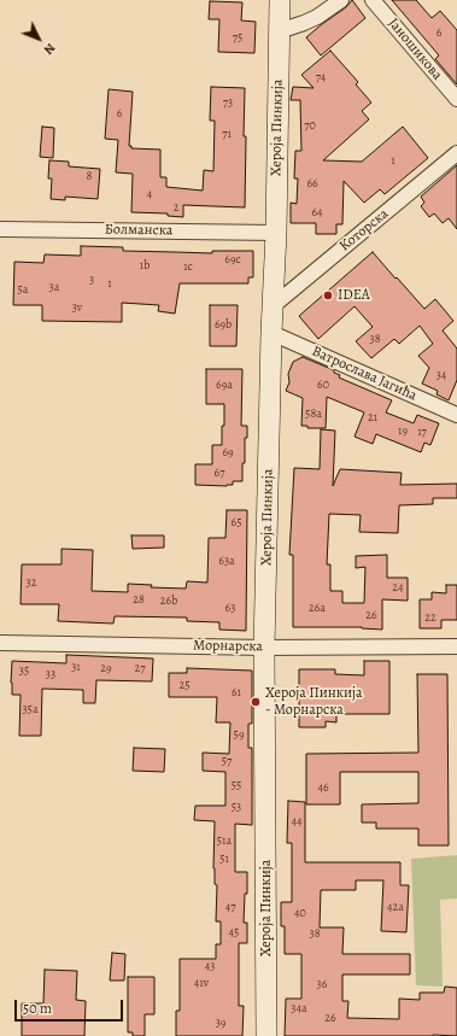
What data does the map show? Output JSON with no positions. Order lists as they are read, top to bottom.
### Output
{
  "streets": {
    "street": [
      "Јаношикова",
      "Хероја Пинкија",
      "Болманска",
      "Которска",
      "Ватрослава Јагића",
      "Морнарска"
    ]
  },
  "crossings": [
    ["Хероја Пинкија", "Болманска"],
    ["Хероја Пинкија", "Которска"],
    ["Хероја Пинкија", "Ватрослава Јагића"],
    ["Хероја Пинкија", "Морнарска"]
  ],
  "places": ["IDEA", "Хероја Пинкија - Морнарска"],
  "house_numbers": [
    "6",
    "75",
    "74",
    "73",
    "6",
    "70",
    "71",
    "1",
    "8",
    "66",
    "4",
    "2",
    "64",
    "69c",
    "1b",
    "1c",
    "3",
    "1",
    "3a",
    "5a",
    "3v",
    "69b",
    "38",
    "34",
    "69a",
    "60",
    "58a",
    "21",
    "19",
    "17",
    "69",
    "67",
    "65",
    "63a",
    "32",
    "24",
    "28",
    "26b",
    "63",
    "26a",
    "26",
    "22",
    "31",
    "29",
    "27",
    "35",
    "33",
    "25",
    "61",
    "35a",
    "59",
    "57",
    "55",
    "46",
    "53",
    "44",
    "51a",
    "51",
    "47",
    "42a",
    "40",
    "45",
    "38",
    "43",
    "41v",
    "36",
    "34a",
    "26",
    "39"
  ],
  "scale_bar": "50 m",
  "north": "bottom right"
}
